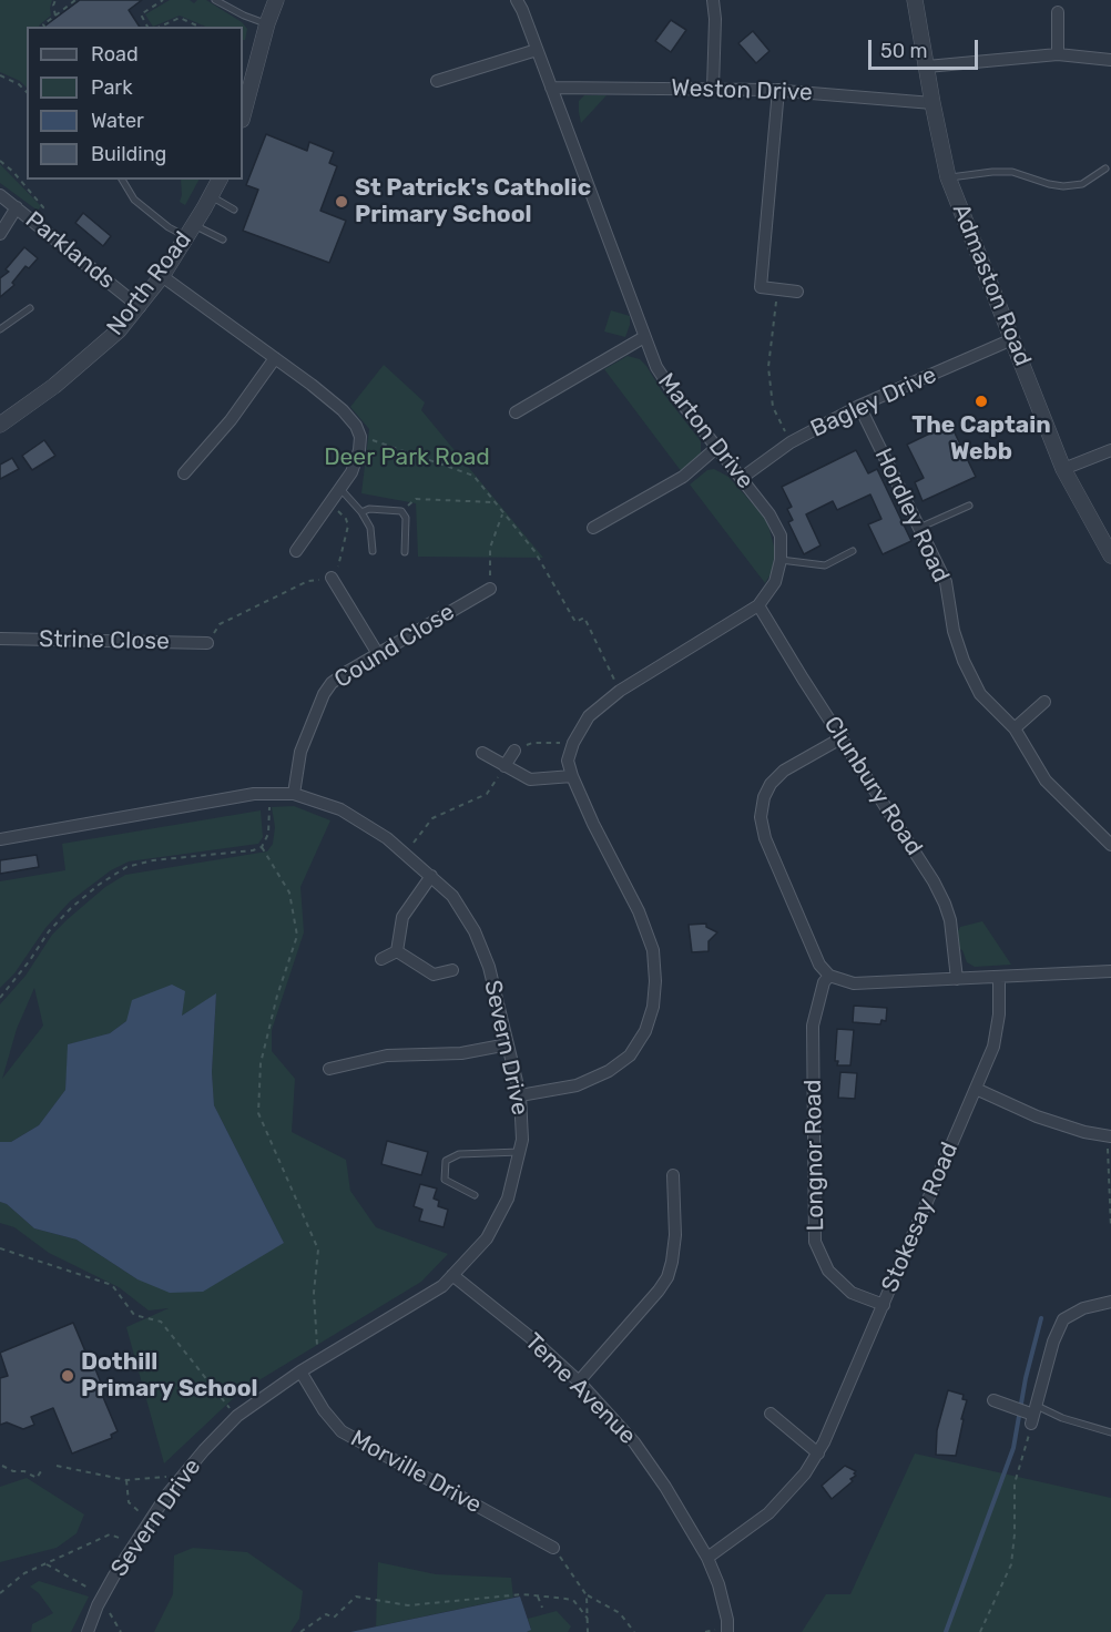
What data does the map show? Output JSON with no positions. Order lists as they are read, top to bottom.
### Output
{
  "streets": {
    "street": [
      "Weston Drive",
      "Parklands",
      "North Road",
      "Admaston Road",
      "Bagley Drive",
      "Marton Drive",
      "Hordley Road",
      "Strine Close",
      "Cound Close",
      "Clunbury Road",
      "Severn Drive",
      "Longnor Road",
      "Stokesay Road",
      "Teme Avenue",
      "Morville Drive"
    ]
  },
  "crossings": [
    ["Weston Drive", "Admaston Road"],
    ["Weston Drive", "Marton Drive"],
    ["Parklands", "North Road"],
    ["Admaston Road", "Bagley Drive"],
    ["Bagley Drive", "Marton Drive"],
    ["Bagley Drive", "Hordley Road"],
    ["Marton Drive", "Clunbury Road"],
    ["Marton Drive", "Severn Drive"],
    ["Cound Close", "Severn Drive"],
    ["Severn Drive", "Teme Avenue"],
    ["Severn Drive", "Morville Drive"],
    ["Longnor Road", "Stokesay Road"],
    ["Stokesay Road", "Teme Avenue"]
  ],
  "parks": ["Deer Park Road"],
  "places": ["St Patrick's Catholic Primary School", "The Captain Webb", "Dothill Primary School"],
  "legend": [
    "Road",
    "Park",
    "Water",
    "Building"
  ],
  "scale_bar": "50 m"
}
